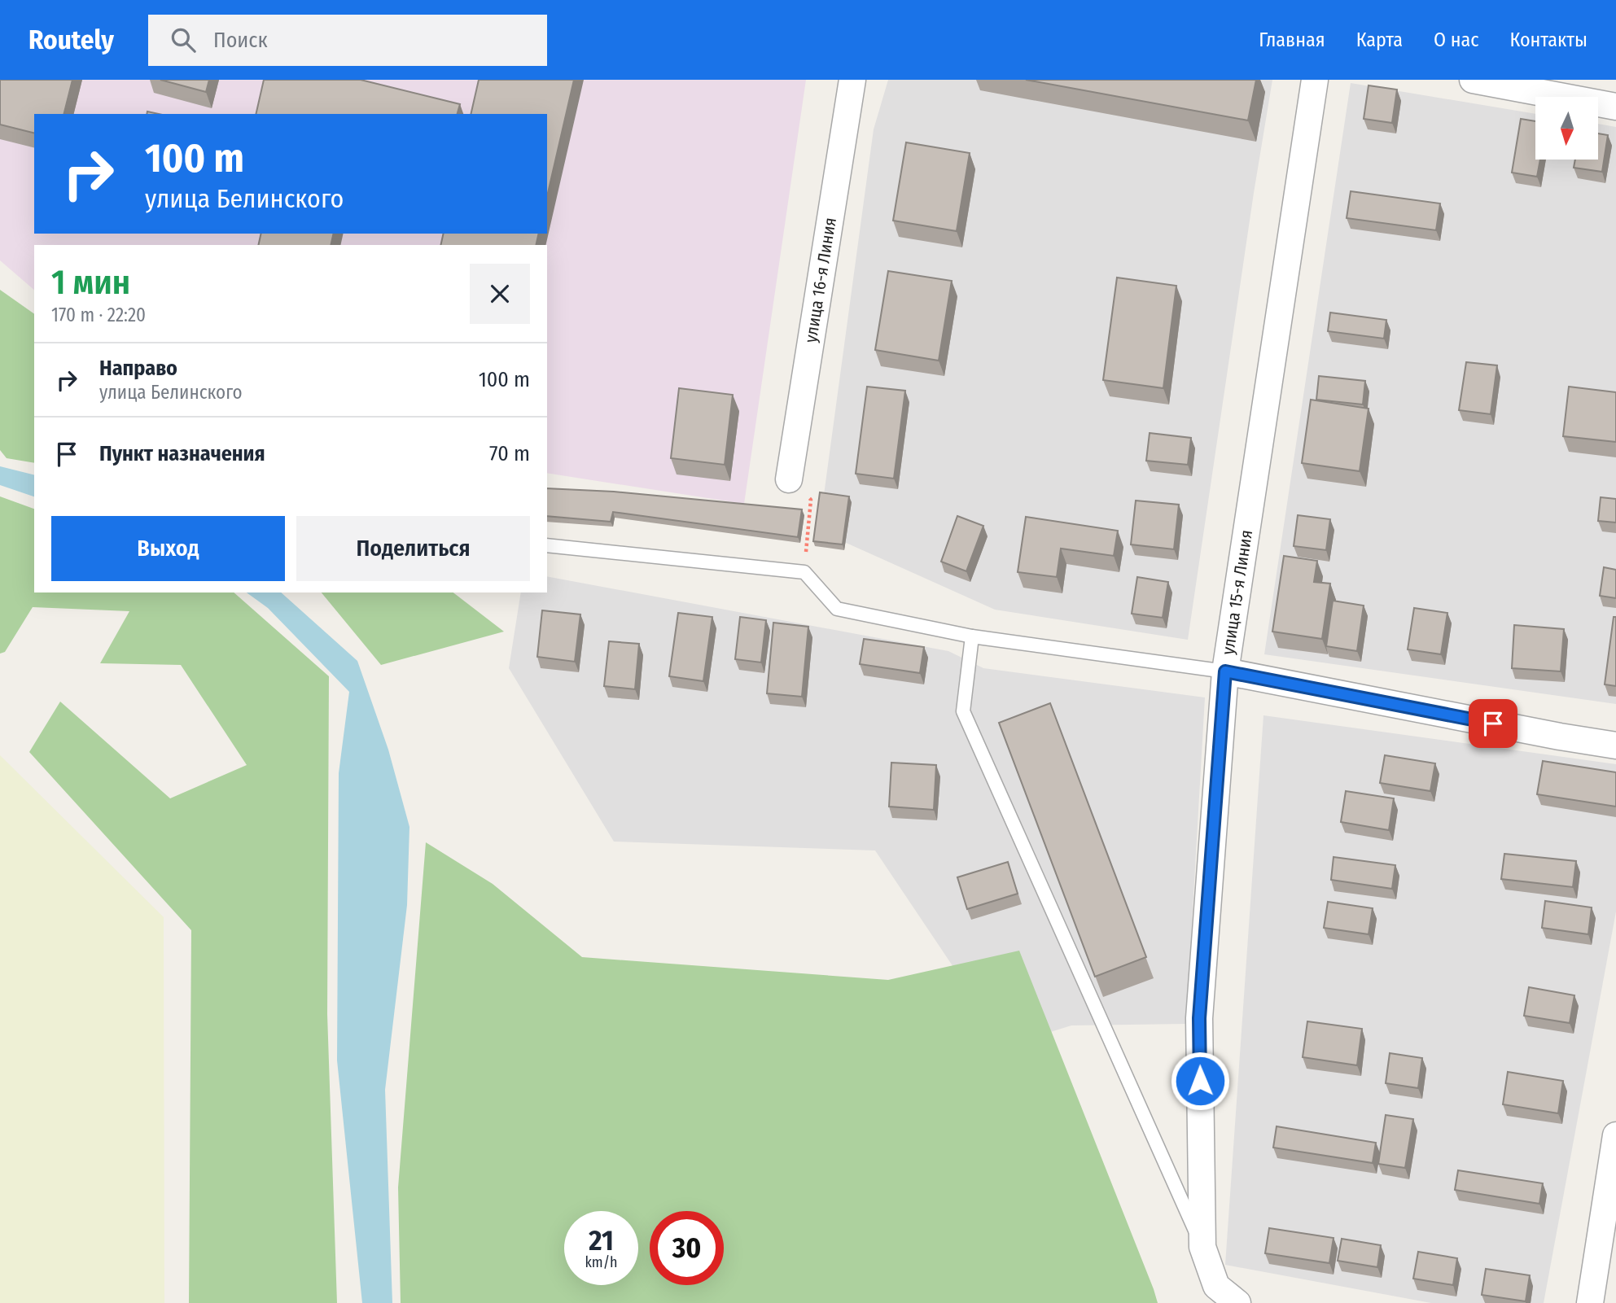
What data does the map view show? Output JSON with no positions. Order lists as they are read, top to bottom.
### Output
{
  "streets": {
    "street": ["улица 16-я Линия", "улица 15-я Линия"]
  },
  "north": "bottom",
  "page": {
    "header": "Routely",
    "search": "Поиск",
    "nav": [
      "Главная",
      "Карта",
      "О нас",
      "Контакты"
    ],
    "turn": ["100 m", "улица Белинского"],
    "heading": ["1 мин", "170 m · 22:20"],
    "list": [
      {
        "name": "Направо",
        "note": "улица Белинского",
        "value": "100 m"
      },
      {
        "name": "Пункт назначения",
        "value": "70 m"
      }
    ],
    "buttons": ["Выход", "Поделиться"],
    "speed": "21 km/h",
    "limit": "30"
  }
}
